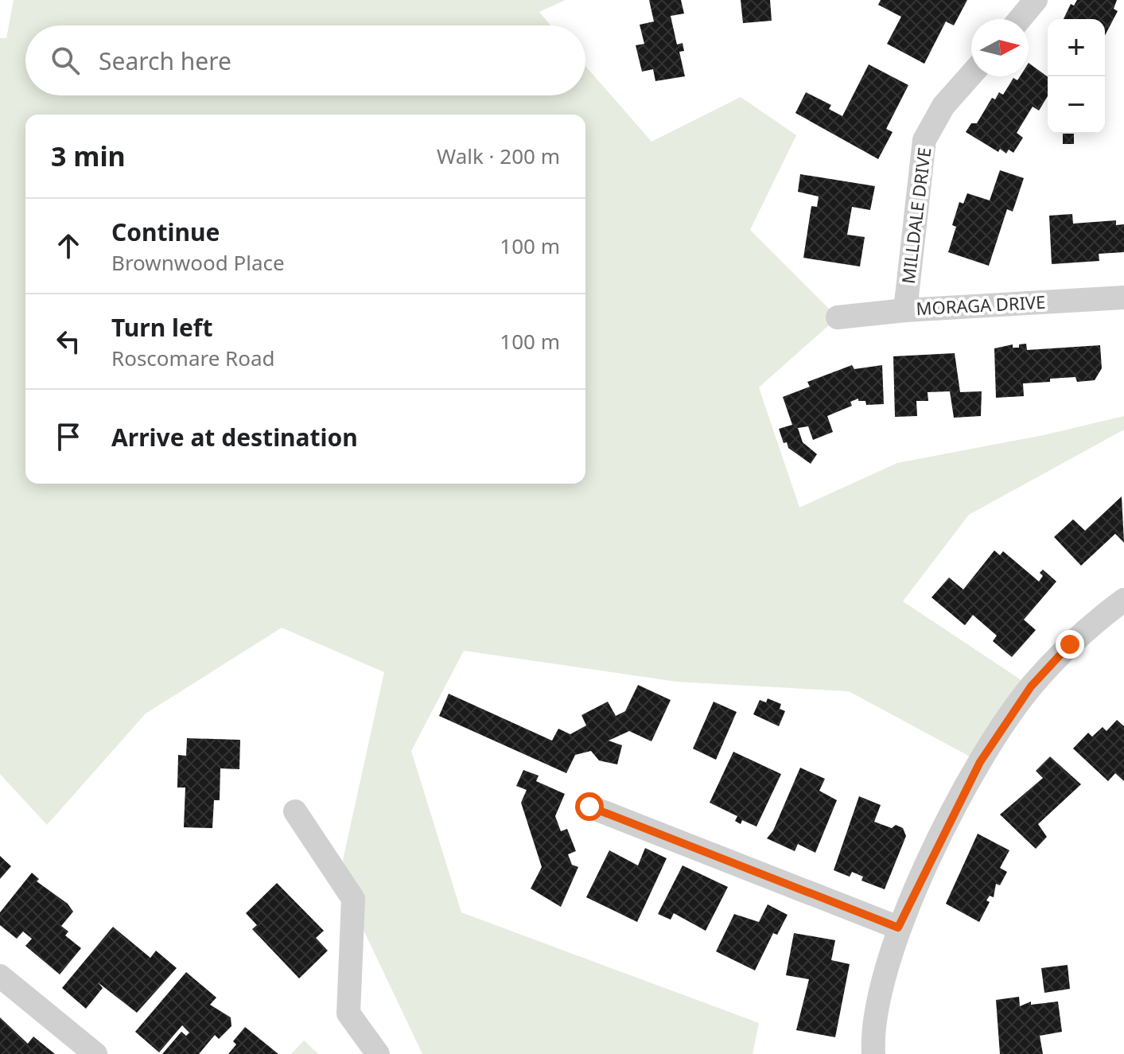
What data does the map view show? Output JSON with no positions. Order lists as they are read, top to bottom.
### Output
{
  "streets": {
    "street": ["MILLDALE DRIVE", "MORAGA DRIVE"]
  },
  "crossings": [
    ["MILLDALE DRIVE", "MORAGA DRIVE"]
  ],
  "north": "right",
  "page": {
    "map_buttons": ["+", "−"],
    "search": "Search here",
    "heading": ["3 min", "Walk · 200 m"],
    "list": [
      ["Continue", "Brownwood Place", "100 m"],
      ["Turn left", "Roscomare Road", "100 m"],
      "Arrive at destination"
    ]
  }
}
